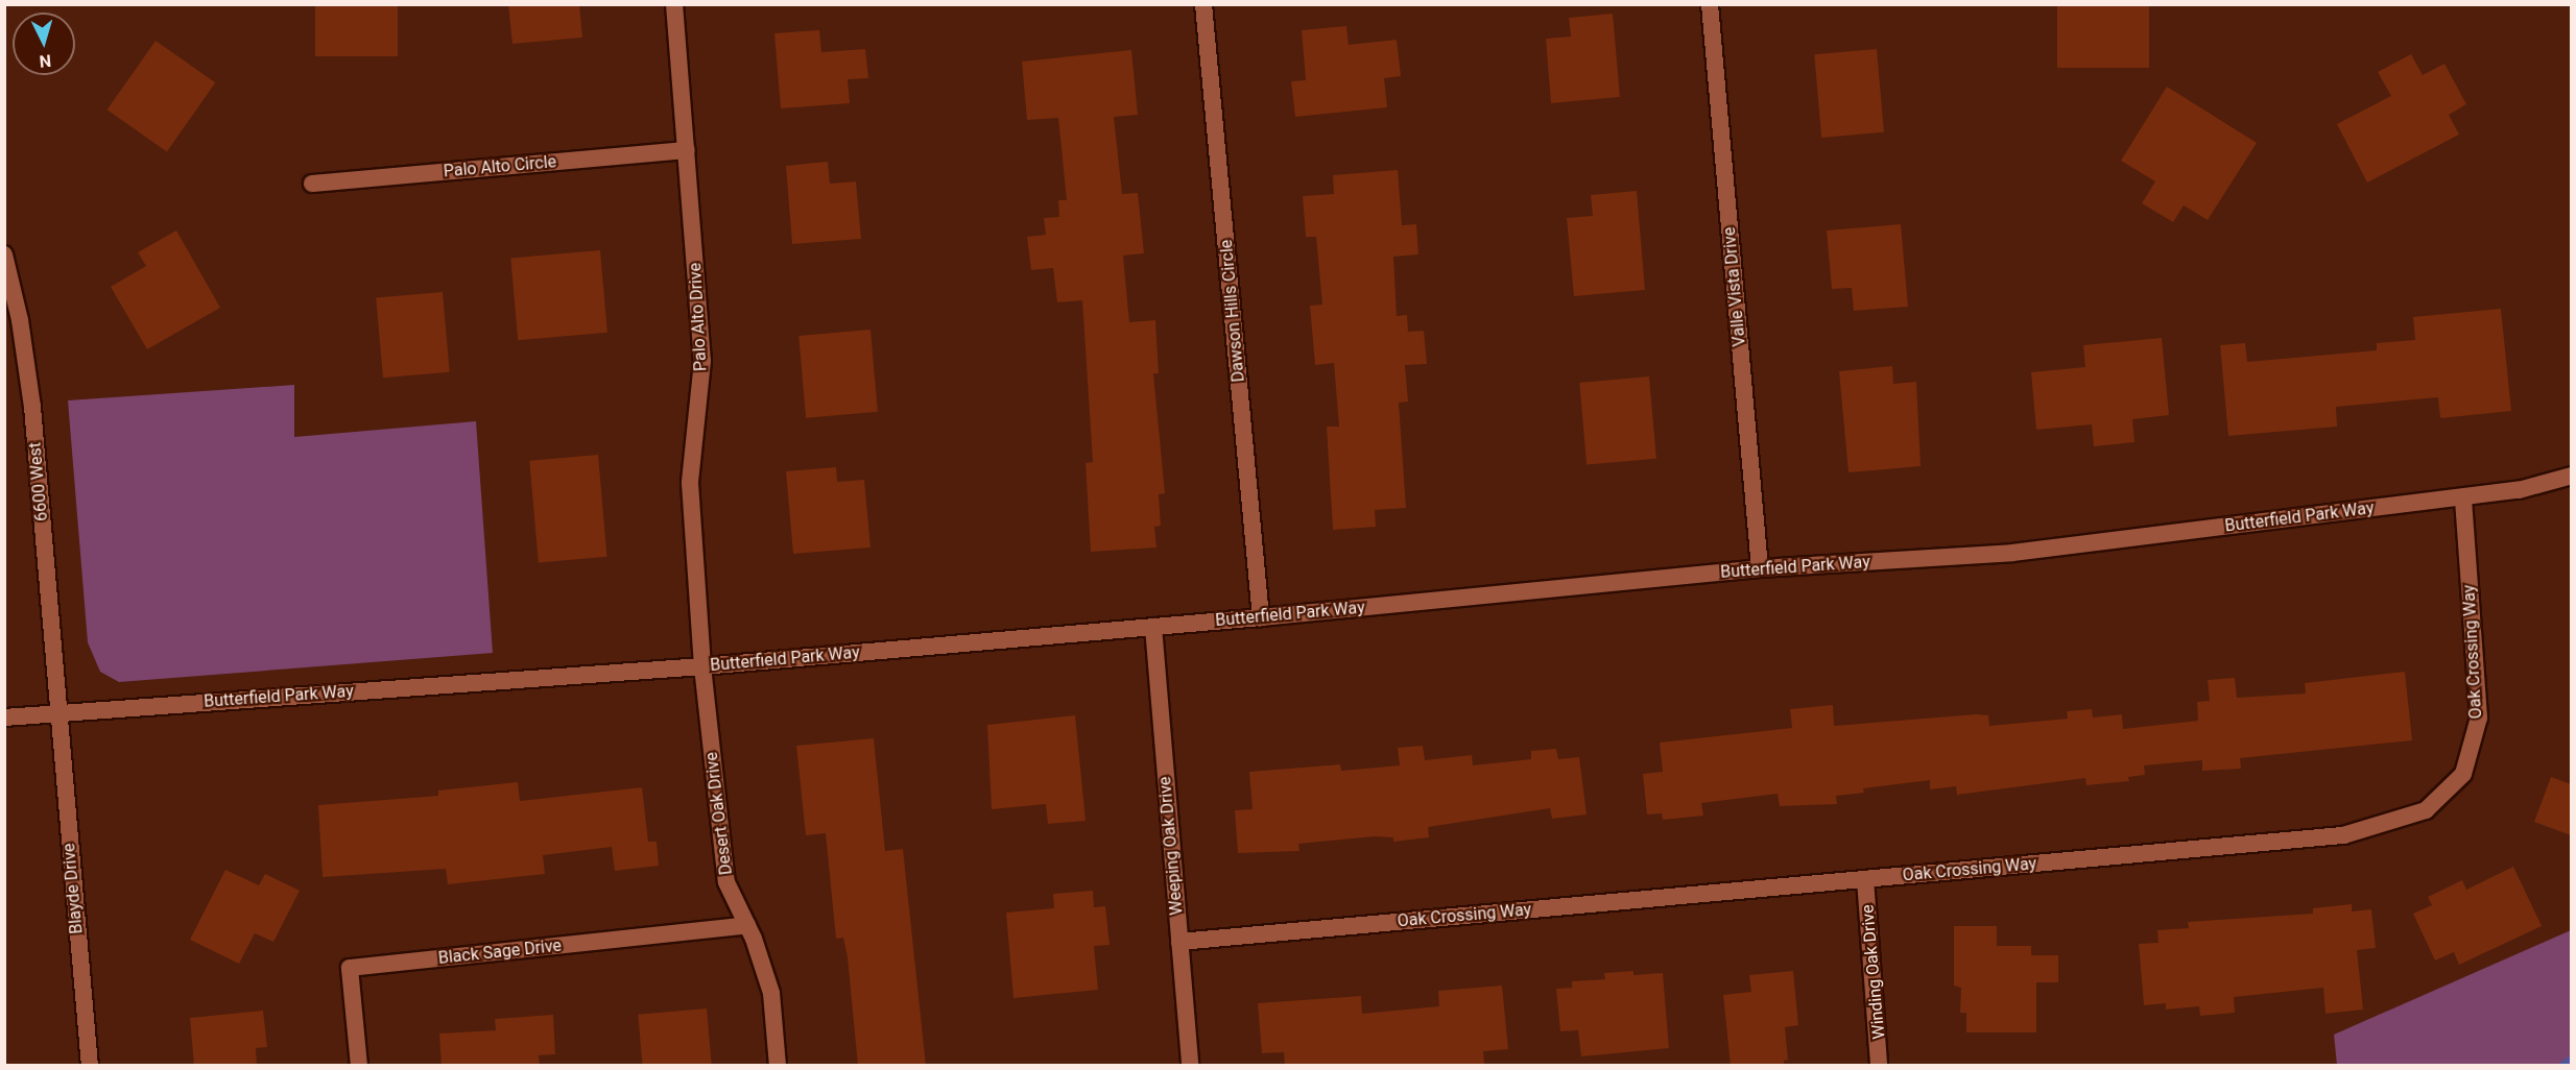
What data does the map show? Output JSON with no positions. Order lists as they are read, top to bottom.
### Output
{
  "streets": {
    "street": [
      "Palo Alto Circle",
      "Valle Vista Drive",
      "Dawson Hills Circle",
      "Palo Alto Drive",
      "6600 West",
      "Butterfield Park Way",
      "Oak Crossing Way",
      "Desert Oak Drive",
      "Weeping Oak Drive",
      "Blayde Drive",
      "Black Sage Drive",
      "Winding Oak Drive"
    ]
  },
  "crossings": [
    ["Palo Alto Circle", "Palo Alto Drive"],
    ["Valle Vista Drive", "Butterfield Park Way"],
    ["Dawson Hills Circle", "Butterfield Park Way"],
    ["Palo Alto Drive", "Butterfield Park Way"],
    ["Palo Alto Drive", "Desert Oak Drive"],
    ["6600 West", "Butterfield Park Way"],
    ["6600 West", "Blayde Drive"],
    ["Butterfield Park Way", "Oak Crossing Way"],
    ["Butterfield Park Way", "Desert Oak Drive"],
    ["Butterfield Park Way", "Weeping Oak Drive"],
    ["Butterfield Park Way", "Blayde Drive"],
    ["Oak Crossing Way", "Weeping Oak Drive"],
    ["Oak Crossing Way", "Winding Oak Drive"],
    ["Desert Oak Drive", "Black Sage Drive"]
  ],
  "north": "bottom"
}
